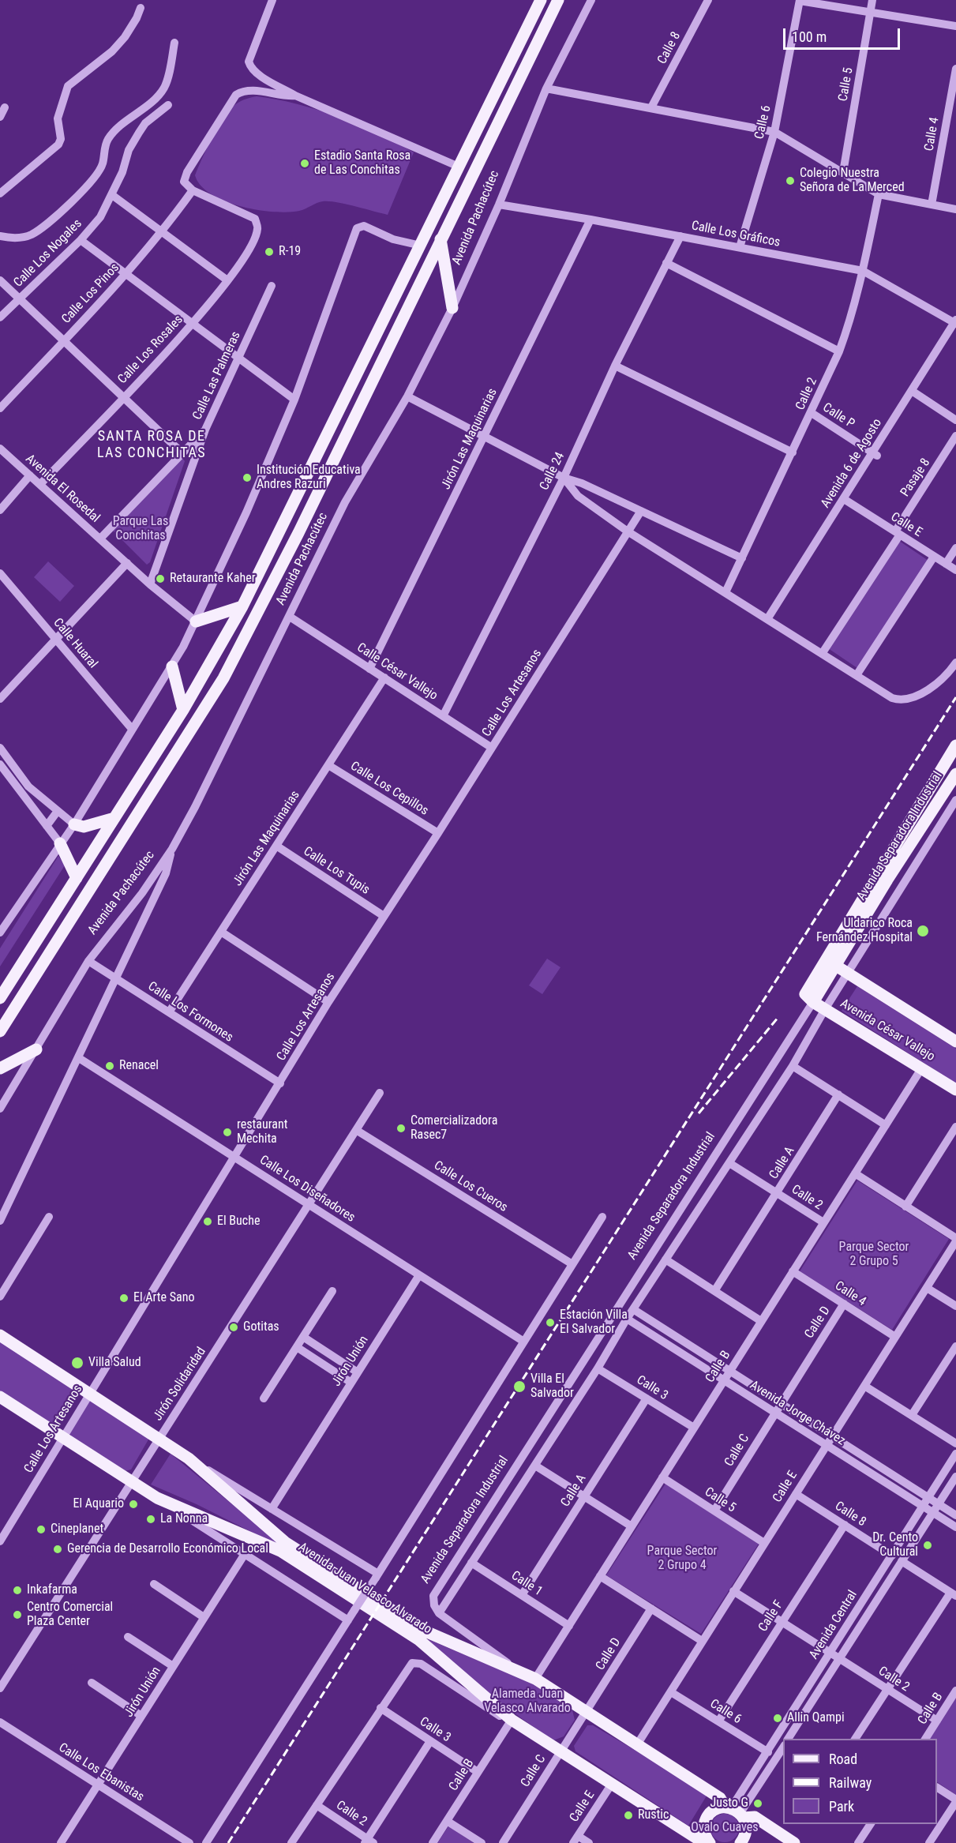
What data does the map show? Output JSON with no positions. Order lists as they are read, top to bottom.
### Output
{
  "streets": {
    "main road": [
      "Avenida Pachacútec",
      "Avenida Separadora Industrial",
      "Avenida César Vallejo",
      "Avenida Juan Velasco Alvarado"
    ],
    "street": [
      "Calle 8",
      "Calle 5",
      "Calle 6",
      "Calle 4",
      "Calle Los Gráficos",
      "Calle Los Nogales",
      "Calle Los Pinos",
      "Calle Los Rosales",
      "Calle Las Palmeras",
      "Calle 2",
      "Calle P",
      "Jirón Las Maquinarias",
      "Avenida 6 de Agosto",
      "Calle 24",
      "Pasaje 8",
      "Avenida El Rosedal",
      "Calle E",
      "Calle Huaral",
      "Calle César Vallejo",
      "Calle Los Artesanos",
      "Calle Los Cepillos",
      "Calle Los Tupis",
      "Calle Los Formones",
      "Calle A",
      "Calle Los Cueros",
      "Calle Los Diseñadores",
      "Calle D",
      "Jirón Unión",
      "Calle B",
      "Jirón Solidaridad",
      "Calle 3",
      "Avenida Jorge Chávez",
      "Calle C",
      "Calle 1",
      "Calle F",
      "Avenida Central",
      "Calle Los Ebanistas"
    ]
  },
  "crossings": [
    ["Calle 8", "Calle E"],
    ["Calle 8", "Calle F"],
    ["Calle 8", "Avenida Central"],
    ["Calle 5", "Calle E"],
    ["Calle 5", "Calle B"],
    ["Calle 5", "Calle C"],
    ["Calle 6", "Calle Los Gráficos"],
    ["Calle 6", "Calle E"],
    ["Calle 6", "Calle F"],
    ["Calle 6", "Avenida Central"],
    ["Calle 4", "Calle E"],
    ["Calle 4", "Calle D"],
    ["Calle 4", "Calle B"],
    ["Avenida Pachacútec", "Calle Los Gráficos"],
    ["Avenida Pachacútec", "Calle César Vallejo"],
    ["Avenida Pachacútec", "Calle Los Formones"],
    ["Calle Los Gráficos", "Calle 2"],
    ["Calle Los Gráficos", "Jirón Las Maquinarias"],
    ["Calle Los Gráficos", "Avenida 6 de Agosto"],
    ["Calle Los Gráficos", "Calle 24"],
    ["Calle Los Pinos", "Calle Los Rosales"],
    ["Calle Los Rosales", "Avenida El Rosedal"],
    ["Calle Las Palmeras", "Avenida El Rosedal"],
    ["Calle 2", "Calle P"],
    ["Calle 2", "Calle E"],
    ["Calle 2", "Calle A"],
    ["Calle 2", "Calle B"],
    ["Calle 2", "Calle F"],
    ["Calle 2", "Avenida Central"],
    ["Calle P", "Avenida 6 de Agosto"],
    ["Jirón Las Maquinarias", "Calle César Vallejo"],
    ["Jirón Las Maquinarias", "Calle Los Cepillos"],
    ["Jirón Las Maquinarias", "Calle Los Tupis"],
    ["Jirón Las Maquinarias", "Calle Los Formones"],
    ["Avenida 6 de Agosto", "Calle E"],
    ["Calle 24", "Calle César Vallejo"],
    ["Pasaje 8", "Calle E"],
    ["Calle E", "Avenida Jorge Chávez"],
    ["Calle E", "Avenida Juan Velasco Alvarado"],
    ["Calle César Vallejo", "Calle Los Artesanos"],
    ["Calle Los Artesanos", "Calle Los Cepillos"],
    ["Calle Los Artesanos", "Calle Los Tupis"],
    ["Calle Los Artesanos", "Calle Los Formones"],
    ["Calle Los Artesanos", "Calle Los Diseñadores"],
    ["Calle Los Artesanos", "Avenida Juan Velasco Alvarado"],
    ["Avenida Separadora Industrial", "Avenida César Vallejo"],
    ["Avenida Separadora Industrial", "Avenida Juan Velasco Alvarado"],
    ["Avenida César Vallejo", "Calle B"],
    ["Calle A", "Calle 3"],
    ["Calle A", "Calle 1"],
    ["Calle Los Cueros", "Jirón Solidaridad"],
    ["Calle Los Diseñadores", "Jirón Unión"],
    ["Calle Los Diseñadores", "Jirón Solidaridad"],
    ["Calle D", "Avenida Jorge Chávez"],
    ["Calle D", "Calle C"],
    ["Calle D", "Avenida Juan Velasco Alvarado"],
    ["Jirón Unión", "Avenida Juan Velasco Alvarado"],
    ["Jirón Unión", "Calle Los Ebanistas"],
    ["Calle B", "Calle 3"],
    ["Calle B", "Avenida Jorge Chávez"],
    ["Calle B", "Calle 1"],
    ["Calle B", "Avenida Juan Velasco Alvarado"],
    ["Jirón Solidaridad", "Avenida Juan Velasco Alvarado"],
    ["Calle 3", "Avenida Juan Velasco Alvarado"],
    ["Avenida Jorge Chávez", "Calle C"],
    ["Avenida Jorge Chávez", "Avenida Central"],
    ["Calle C", "Avenida Juan Velasco Alvarado"],
    ["Avenida Juan Velasco Alvarado", "Avenida Central"]
  ],
  "districts": ["SANTA ROSA DE LAS CONCHITAS"],
  "parks": [
    "Parque Las Conchitas",
    "Parque Sector 2 Grupo 5",
    "Parque Sector 2 Grupo 4",
    "Alameda Juan Velasco Alvarado",
    "Ovalo Cuaves"
  ],
  "places": [
    "Estadio Santa Rosa de Las Conchitas",
    "Colegio Nuestra Señora de La Merced",
    "R-19",
    "Institución Educativa Andres Razuri",
    "Retaurante Kaher",
    "Uldarico Roca Fernández Hospital",
    "Renacel",
    "Comercializadora Rasec7",
    "restaurant Mechita",
    "El Buche",
    "El Arte Sano",
    "Estación Villa El Salvador",
    "Gotitas",
    "Villa Salud",
    "Villa El Salvador",
    "El Aquario",
    "La Nonna",
    "Cineplanet",
    "Dr. Cento Cultural",
    "Gerencia de Desarrollo Económico Local",
    "Inkafarma",
    "Centro Comercial Plaza Center",
    "Allin Qampi",
    "Justo G",
    "Rustic"
  ],
  "legend": ["Road", "Railway", "Park"],
  "scale_bar": "100 m"
}
